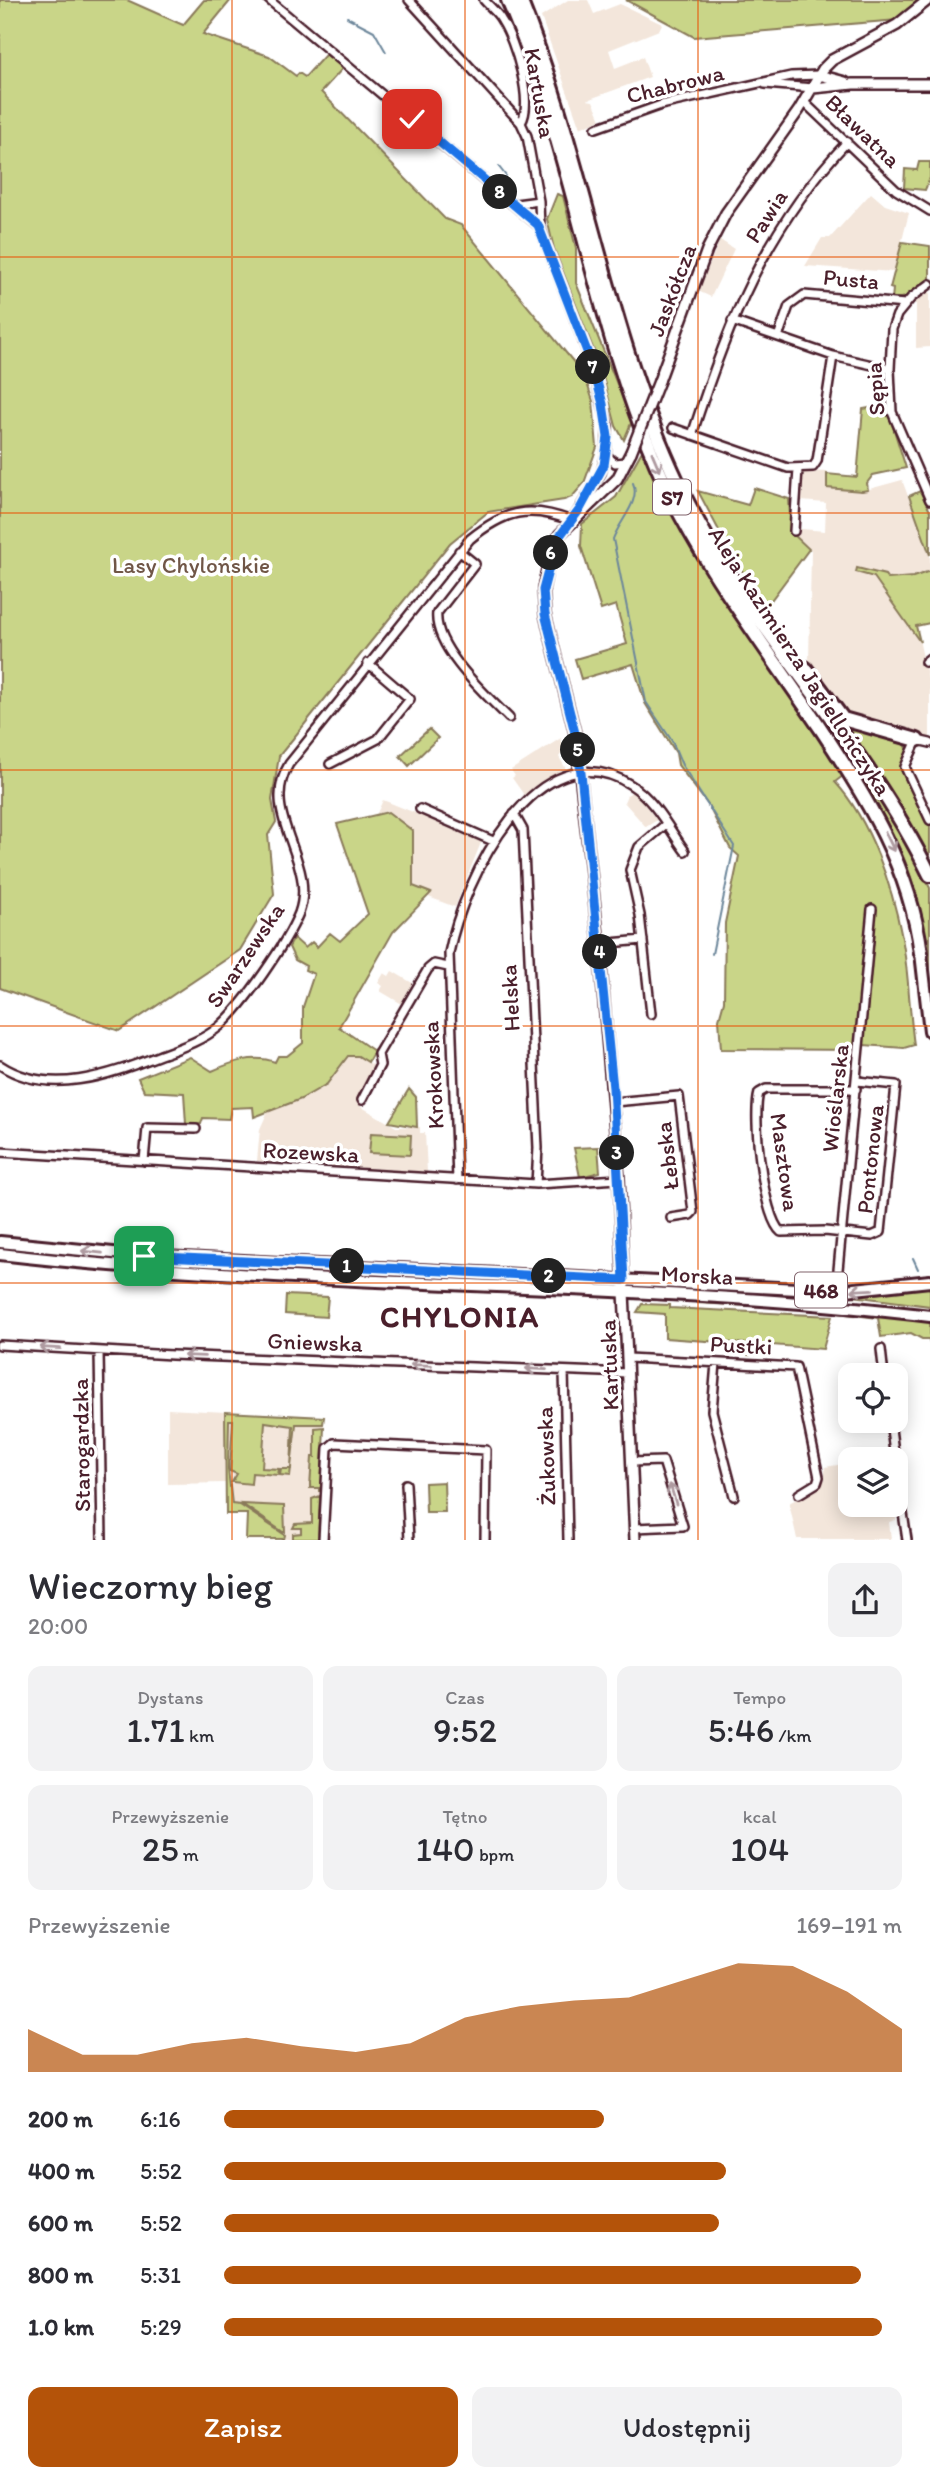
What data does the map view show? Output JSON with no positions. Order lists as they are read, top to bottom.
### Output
{
  "streets": {
    "highway": ["S7", "Aleja Kazimierza Jagiellończyka"],
    "main road": ["Morska", "468"],
    "street": [
      "Chabrowa",
      "Kartuska",
      "Bławatna",
      "Pawia",
      "Pusta",
      "Jaskółcza",
      "Sępia",
      "Swarzewska",
      "Helska",
      "Krokowska",
      "Wioślarska",
      "Rozewska",
      "Łebska",
      "Pontonowa",
      "Masztowa",
      "Gniewska",
      "Pustki",
      "Starogardzka",
      "Żukowska"
    ]
  },
  "crossings": [
    ["Chabrowa", "Jaskółcza"],
    ["Kartuska", "Jaskółcza"],
    ["Kartuska", "Swarzewska"],
    ["Kartuska", "Krokowska"],
    ["Kartuska", "Rozewska"],
    ["Kartuska", "Łebska"],
    ["Kartuska", "Morska"],
    ["Kartuska", "Gniewska"],
    ["Kartuska", "Pustki"],
    ["Bławatna", "Pawia"],
    ["Bławatna", "Jaskółcza"],
    ["Pusta", "Sępia"],
    ["Jaskółcza", "Swarzewska"],
    ["Helska", "Krokowska"],
    ["Helska", "Rozewska"],
    ["Krokowska", "Rozewska"],
    ["Wioślarska", "Pontonowa"],
    ["Wioślarska", "Masztowa"],
    ["Wioślarska", "Morska"],
    ["Pontonowa", "Masztowa"],
    ["Gniewska", "Starogardzka"],
    ["Gniewska", "Żukowska"]
  ],
  "one_way": ["Gniewska"],
  "districts": ["CHYLONIA"],
  "parks": ["Lasy Chylońskie"],
  "page": {
    "pins": [
      "8",
      "7",
      "6",
      "5",
      "4",
      "3",
      "1",
      "2"
    ],
    "heading": ["Wieczorny bieg", "20:00"],
    "stats": [
      ["Dystans", "1.71 km"],
      ["Czas", "9:52"],
      ["Tempo", "5:46 /km"],
      ["Przewyższenie", "25 m"],
      ["Tętno", "140 bpm"],
      ["kcal", "104"]
    ],
    "chart": ["Przewyższenie", "169–191 m"],
    "list": [
      {
        "name": "200 m",
        "note": "6:16"
      },
      {
        "name": "400 m",
        "note": "5:52"
      },
      {
        "name": "600 m",
        "note": "5:52"
      },
      {
        "name": "800 m",
        "note": "5:31"
      },
      {
        "name": "1.0 km",
        "note": "5:29"
      }
    ],
    "buttons": ["Zapisz", "Udostępnij"]
  }
}
